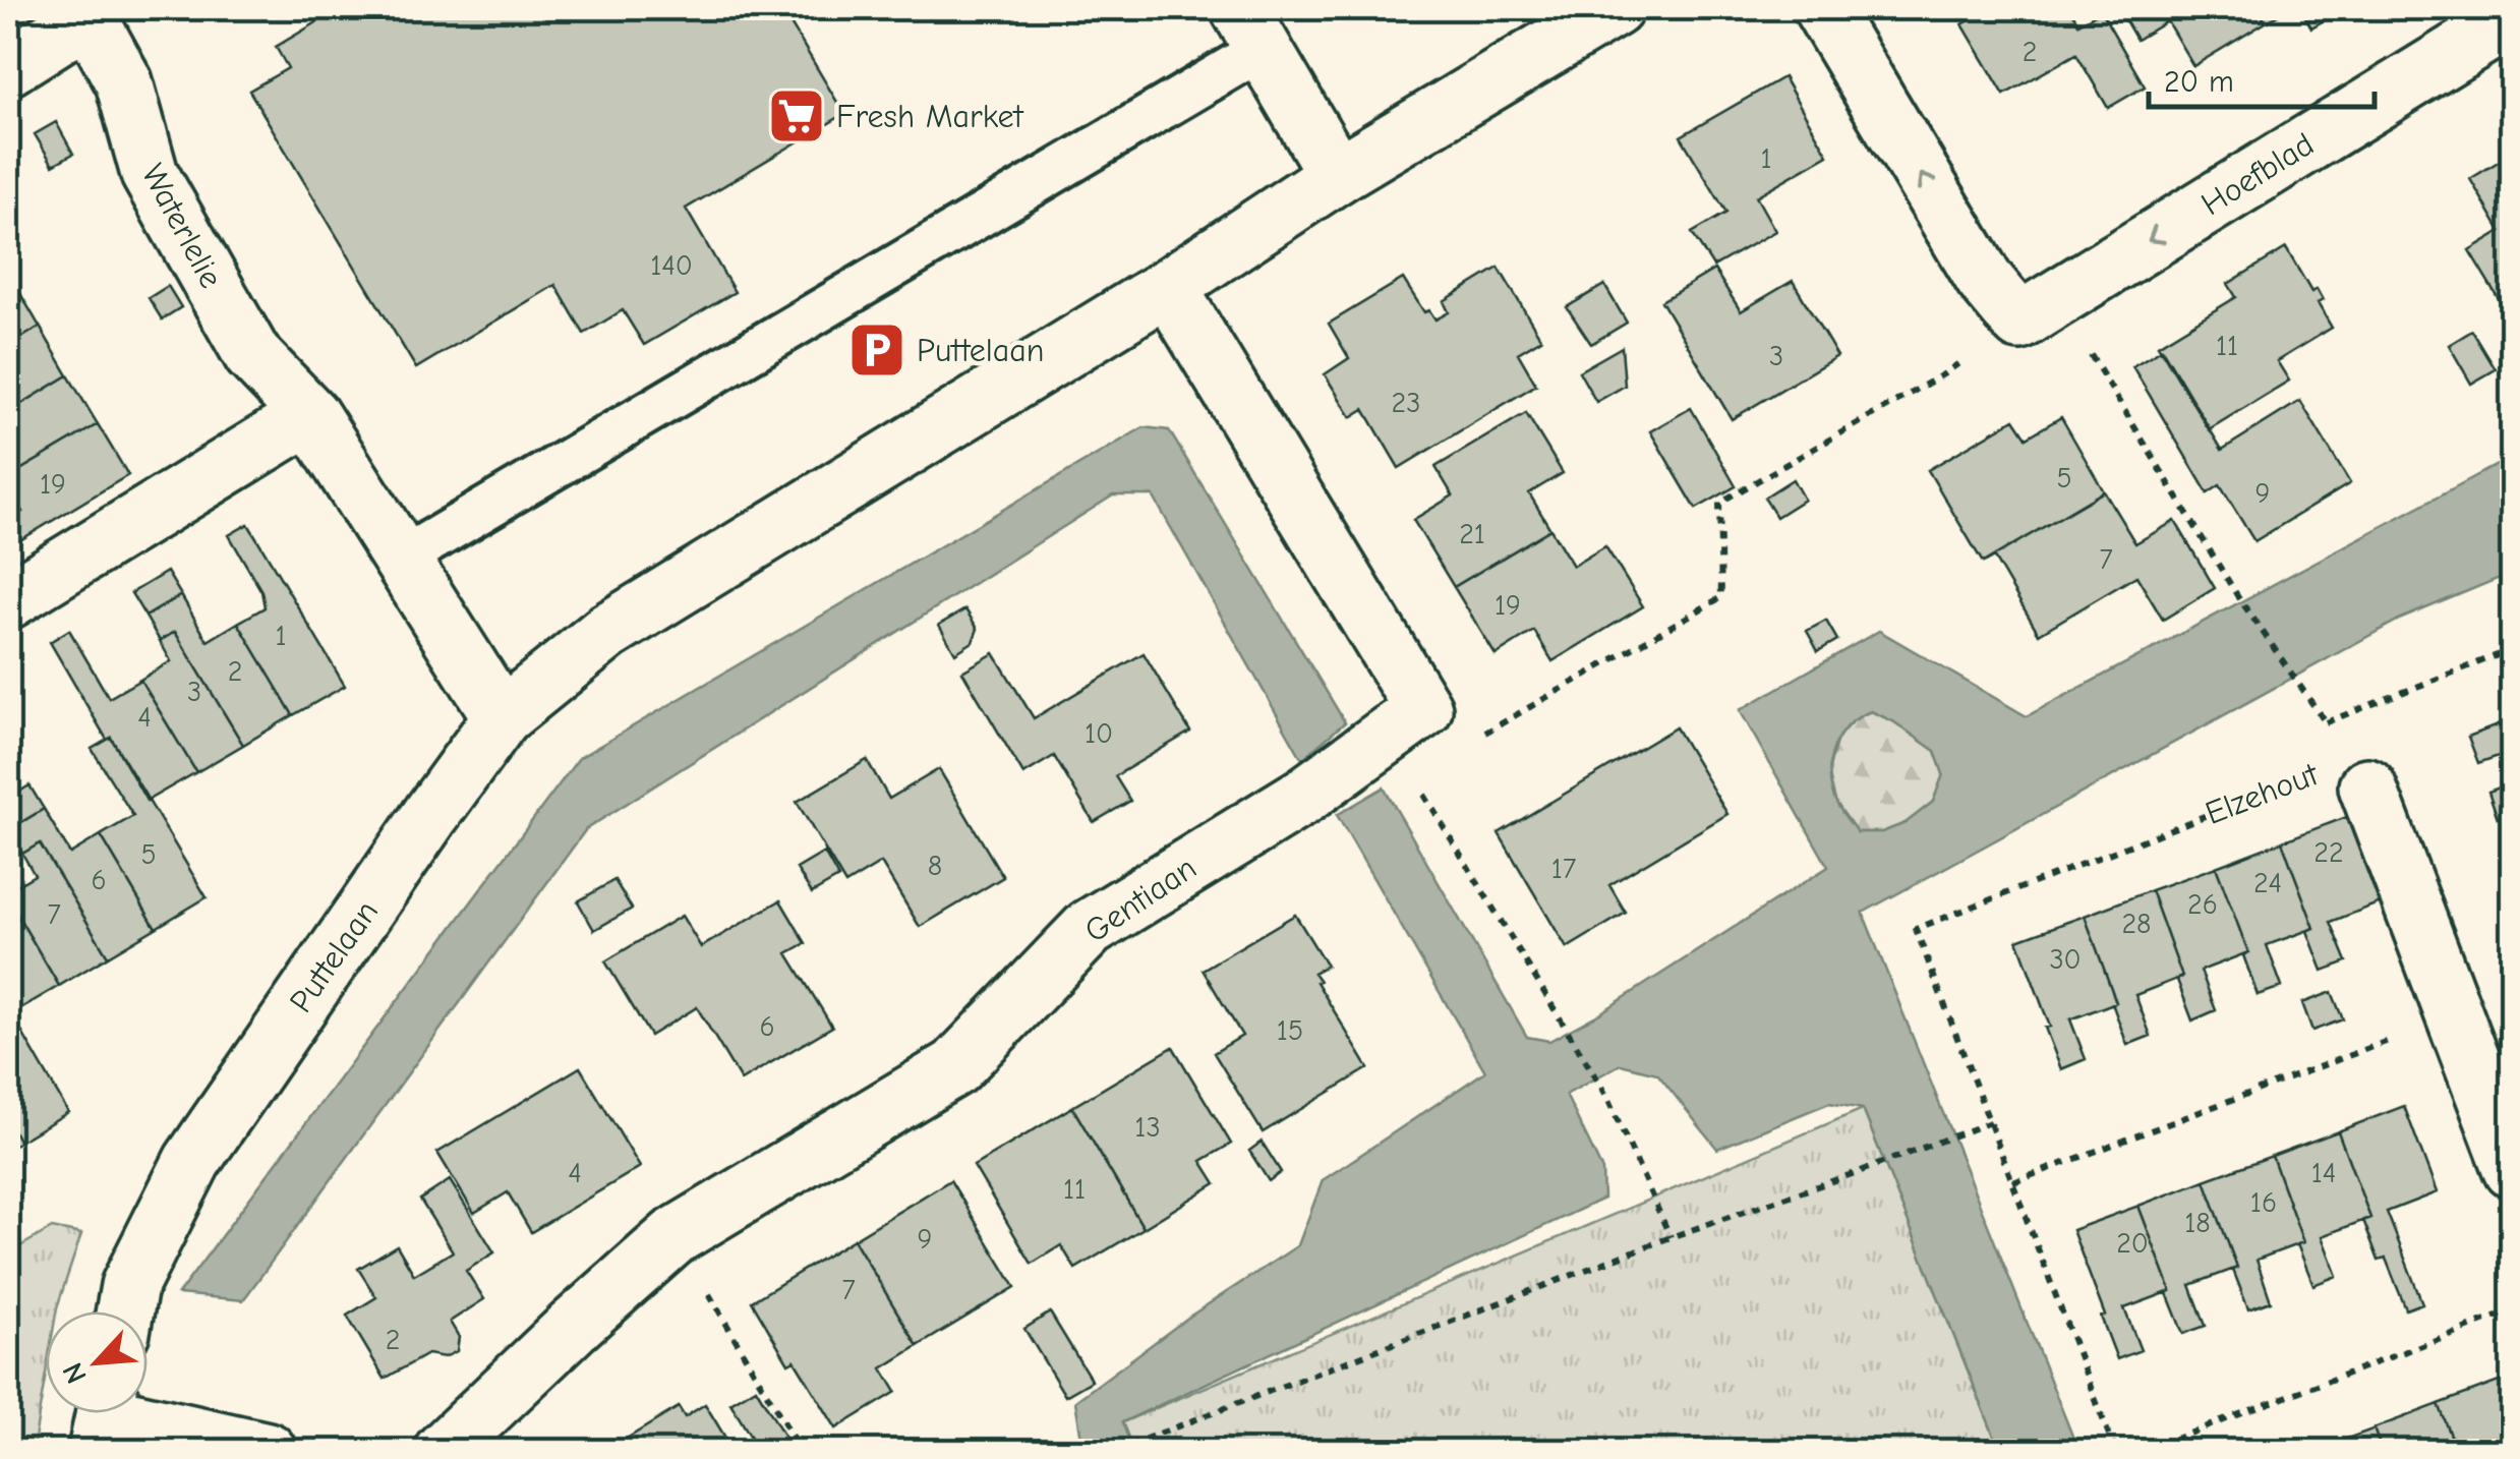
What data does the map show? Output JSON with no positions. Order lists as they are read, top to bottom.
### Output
{
  "streets": {
    "street": [
      "Hoefblad",
      "Waterlelie",
      "Elzehout",
      "Gentiaan",
      "Puttelaan"
    ]
  },
  "crossings": [
    ["Waterlelie", "Puttelaan"],
    ["Gentiaan", "Puttelaan"]
  ],
  "one_way": ["Hoefblad"],
  "places": {
    "supermarket": ["Fresh Market"],
    "parking": ["Puttelaan"]
  },
  "house_numbers": [
    "2",
    "1",
    "140",
    "11",
    "3",
    "23",
    "5",
    "19",
    "9",
    "21",
    "7",
    "19",
    "1",
    "2",
    "3",
    "4",
    "10",
    "22",
    "5",
    "8",
    "17",
    "6",
    "24",
    "26",
    "7",
    "28",
    "30",
    "6",
    "15",
    "13",
    "4",
    "14",
    "11",
    "16",
    "18",
    "9",
    "20",
    "7",
    "2"
  ],
  "scale_bar": "20 m",
  "north": "bottom left"
}
